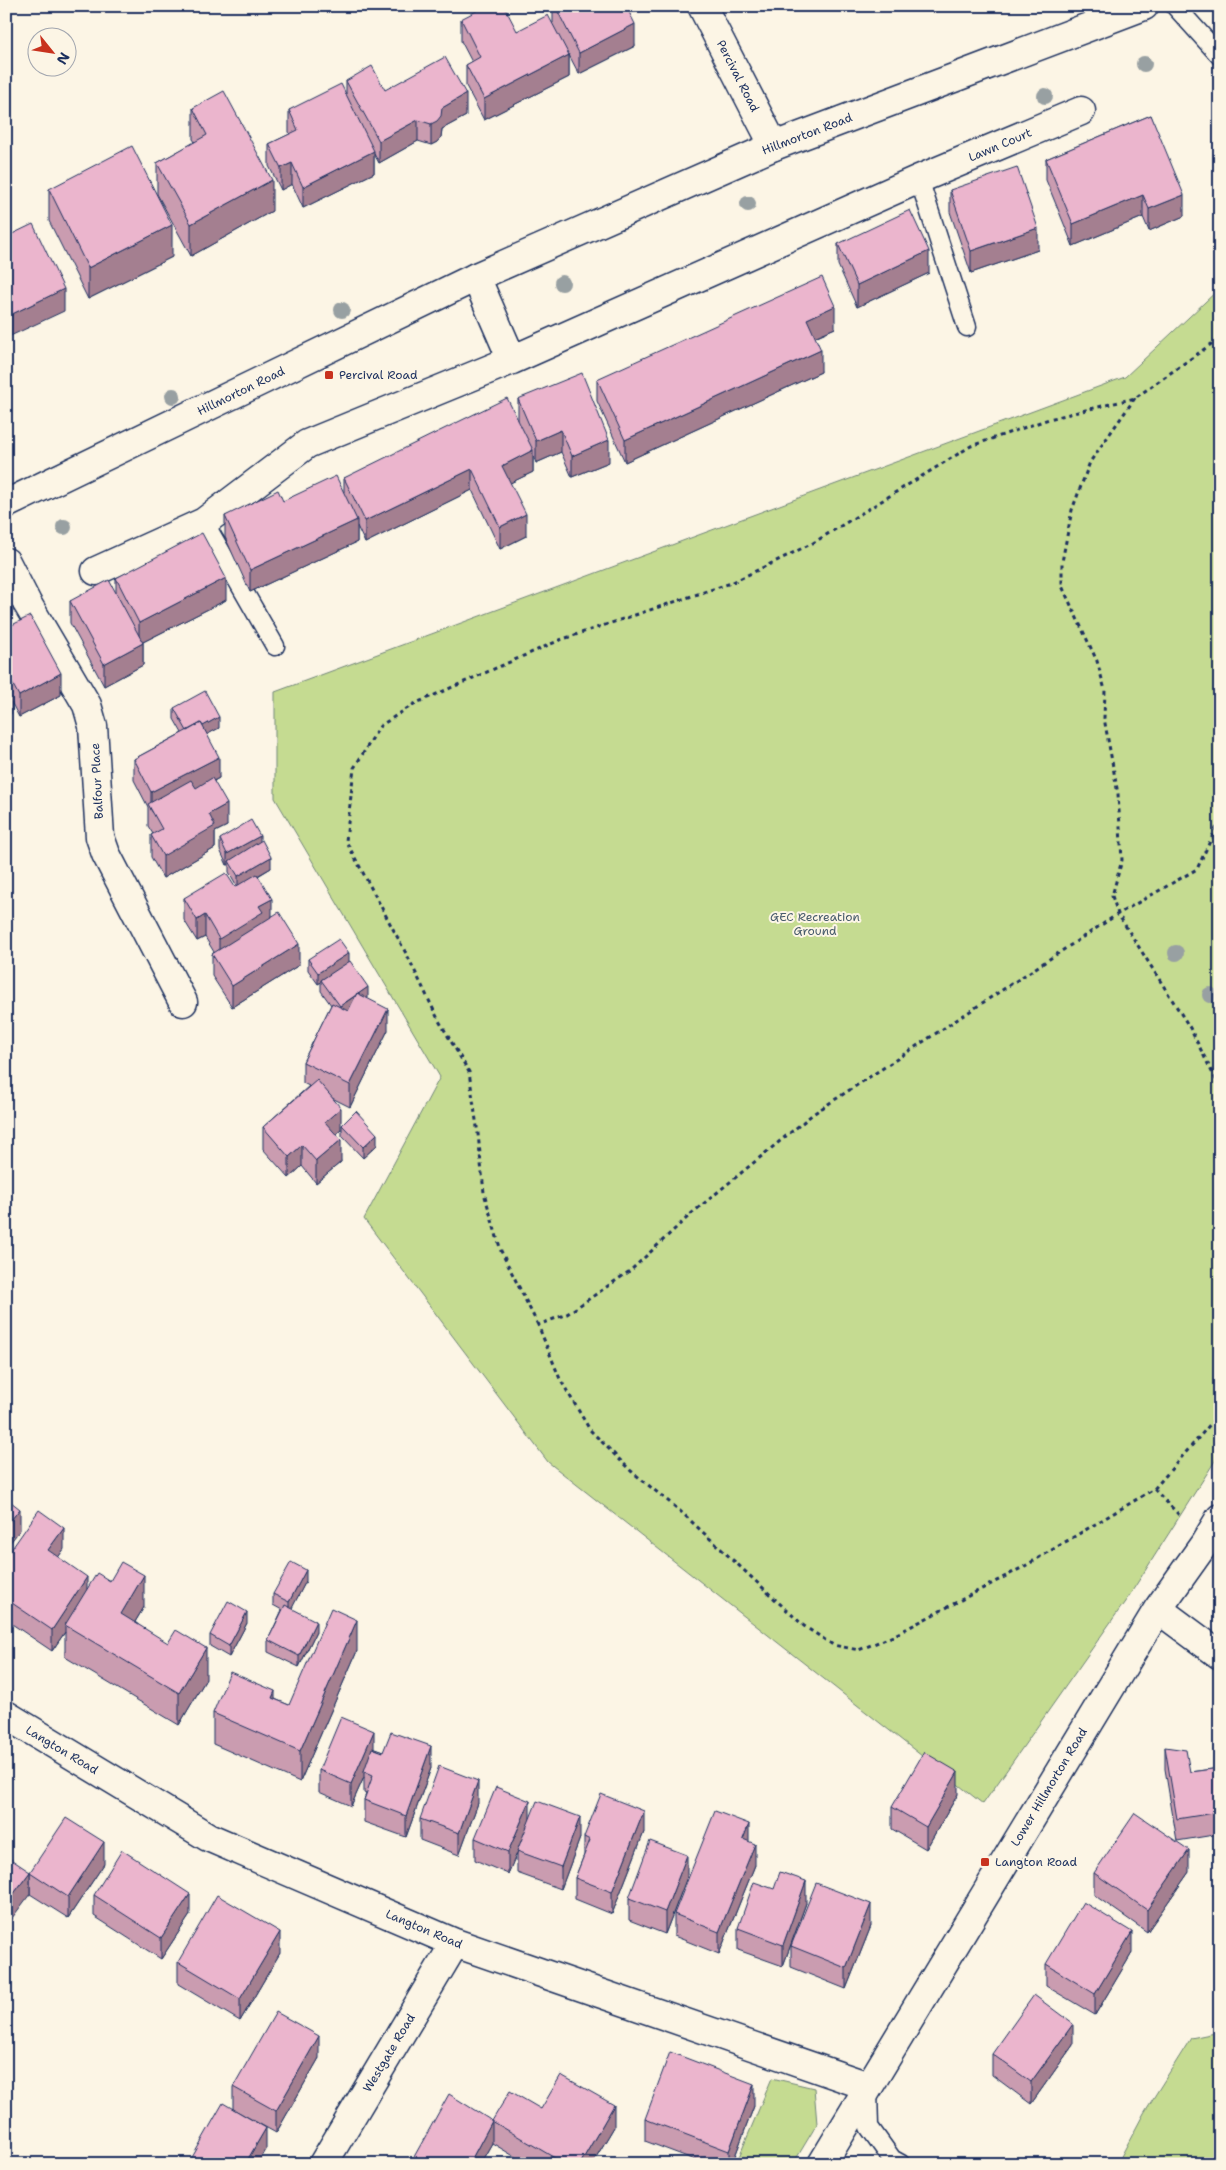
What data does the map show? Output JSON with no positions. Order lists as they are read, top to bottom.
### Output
{
  "streets": {
    "main road": [
      "Percival Road",
      "Hillmorton Road",
      "Lawn Court",
      "Balfour Place",
      "Langton Road",
      "Lower Hillmorton Road",
      "Westgate Road"
    ]
  },
  "crossings": [
    ["Percival Road", "Hillmorton Road"],
    ["Langton Road", "Lower Hillmorton Road"],
    ["Langton Road", "Westgate Road"]
  ],
  "parks": ["GEC Recreation Ground"],
  "places": {
    "transit": ["Percival Road", "Langton Road"]
  },
  "north": "bottom right"
}
